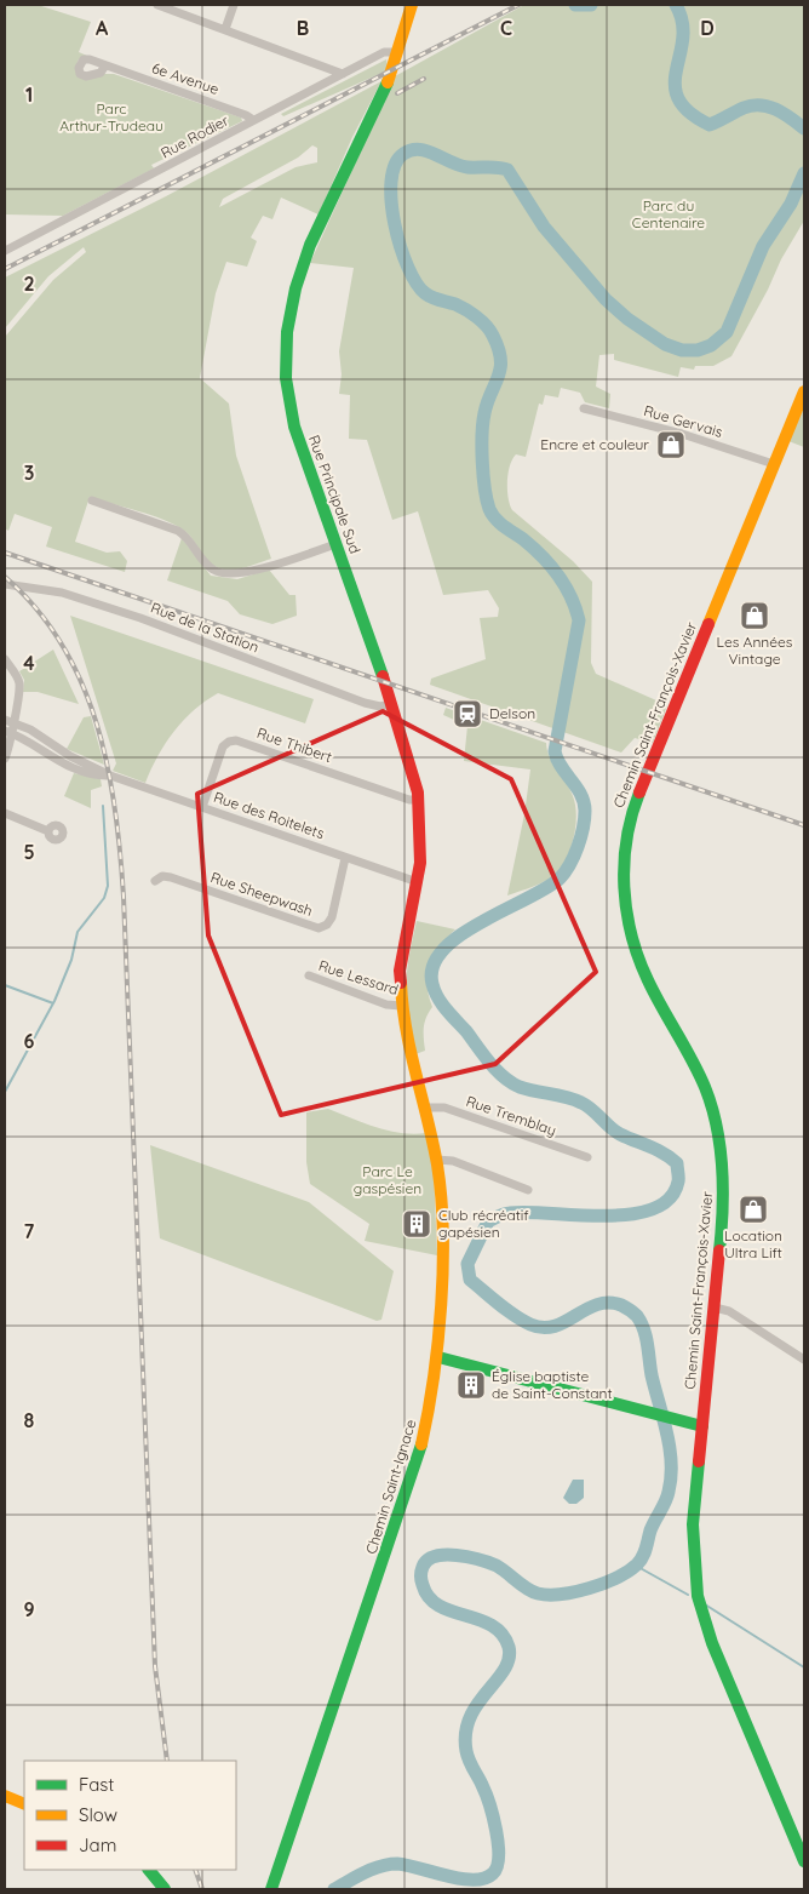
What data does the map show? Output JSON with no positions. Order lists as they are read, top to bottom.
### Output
{
  "streets": {
    "street": [
      "6e Avenue",
      "Rue Rodier",
      "Rue Gervais",
      "Rue Principale Sud",
      "Rue de la Station",
      "Chemin Saint-François-Xavier",
      "Rue Thibert",
      "Rue des Roitelets",
      "Rue Sheepwash",
      "Rue Lessard",
      "Rue Tremblay",
      "Chemin Saint-Ignace"
    ]
  },
  "crossings": [
    ["6e Avenue", "Rue Rodier"],
    ["Rue Rodier", "Rue Principale Sud"],
    ["Rue Gervais", "Chemin Saint-François-Xavier"],
    ["Rue Principale Sud", "Rue de la Station"],
    ["Rue Principale Sud", "Rue Thibert"],
    ["Rue Principale Sud", "Rue des Roitelets"],
    ["Rue Principale Sud", "Rue Lessard"],
    ["Rue Principale Sud", "Chemin Saint-Ignace"],
    ["Rue Thibert", "Rue des Roitelets"],
    ["Rue des Roitelets", "Rue Sheepwash"],
    ["Rue Lessard", "Chemin Saint-Ignace"],
    ["Rue Tremblay", "Chemin Saint-Ignace"]
  ],
  "parks": ["Parc Arthur-Trudeau", "Parc du Centenaire", "Parc Le gaspésien"],
  "places": {
    "shop": ["Encre et couleur", "Les Années Vintage", "Location Ultra Lift"],
    "station": ["Delson"],
    "building": ["Club récréatif gapésien", "Église baptiste de Saint-Constant"]
  },
  "legend": ["Fast", "Slow", "Jam"],
  "grid": {
    "columns": [
      "A",
      "B",
      "C",
      "D"
    ],
    "rows": [
      "1",
      "2",
      "3",
      "4",
      "5",
      "6",
      "7",
      "8",
      "9"
    ]
  }
}
